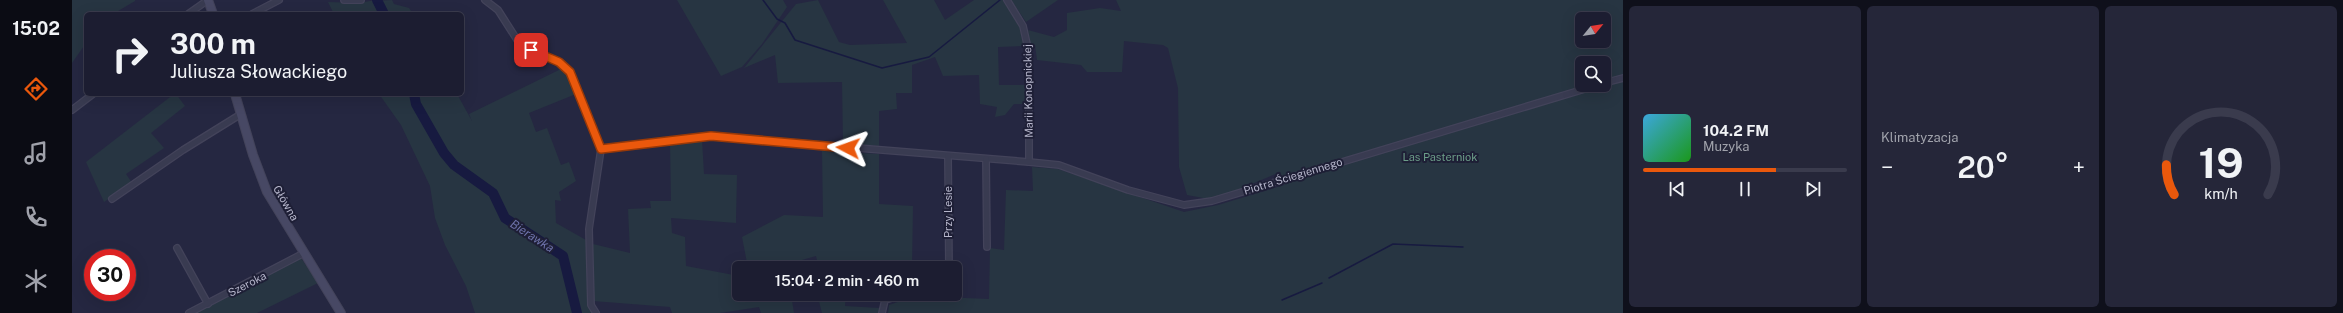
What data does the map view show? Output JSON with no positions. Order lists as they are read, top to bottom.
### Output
{
  "streets": {
    "main road": ["Główna"],
    "street": [
      "Marii Konopnickiej",
      "Piotra Ściegiennego",
      "Przy Lesie",
      "Szeroka"
    ]
  },
  "crossings": [
    ["Marii Konopnickiej", "Piotra Ściegiennego"],
    ["Piotra Ściegiennego", "Przy Lesie"],
    ["Główna", "Szeroka"]
  ],
  "water": ["Bierawka"],
  "parks": ["Las Pasterniok"],
  "north": "top right",
  "page": {
    "tabs": "15:02",
    "tile": "Klimatyzacja",
    "turn": ["300 m", "Juliusza Słowackiego"],
    "song": ["104.2 FM", "Muzyka"],
    "heat": ["−", "20°", "+"],
    "limit": "30",
    "trip": "15:04 · 2 min · 460 m",
    "gauge": ["19", "km/h"]
  }
}
